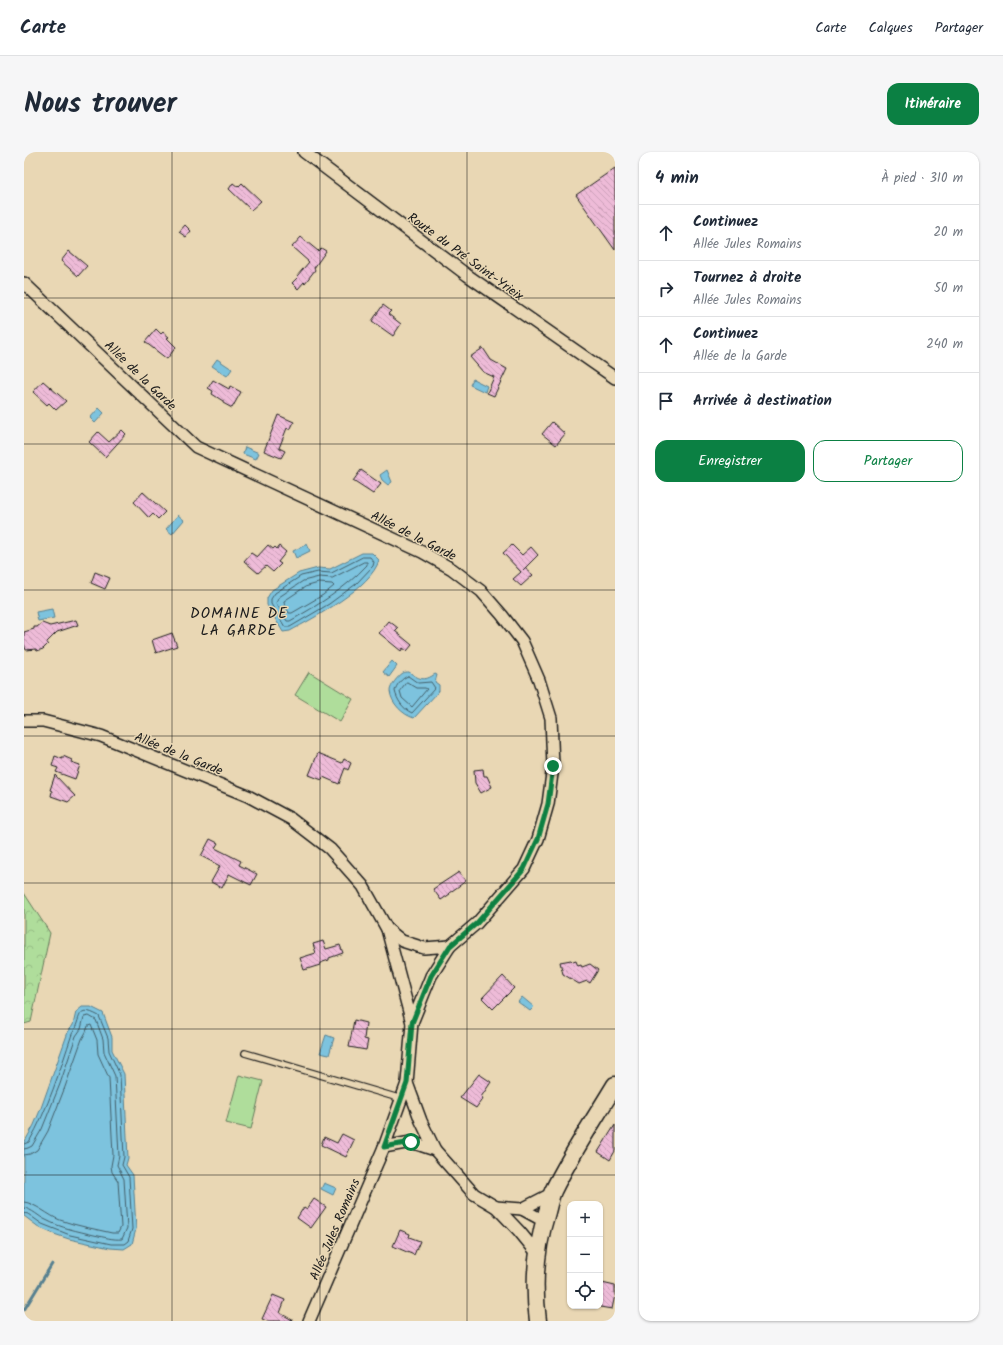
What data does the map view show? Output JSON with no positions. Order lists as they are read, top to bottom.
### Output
{
  "streets": {
    "street": ["Route du Pré Saint-Yrieix", "Allée de la Garde", "Allée Jules Romains"]
  },
  "crossings": [
    ["Allée de la Garde", "Allée Jules Romains"]
  ],
  "districts": ["DOMAINE DE LA GARDE"],
  "page": {
    "header": "Carte",
    "nav": ["Carte", "Calques", "Partager"],
    "title": "Nous trouver",
    "buttons": [
      "Itinéraire",
      ["Enregistrer", "Partager"]
    ],
    "heading": ["4 min", "À pied · 310 m"],
    "list": [
      ["Continuez", "Allée Jules Romains", "20 m"],
      ["Tournez à droite", "Allée Jules Romains", "50 m"],
      ["Continuez", "Allée de la Garde", "240 m"],
      "Arrivée à destination"
    ],
    "map_buttons": ["+", "−"]
  }
}
